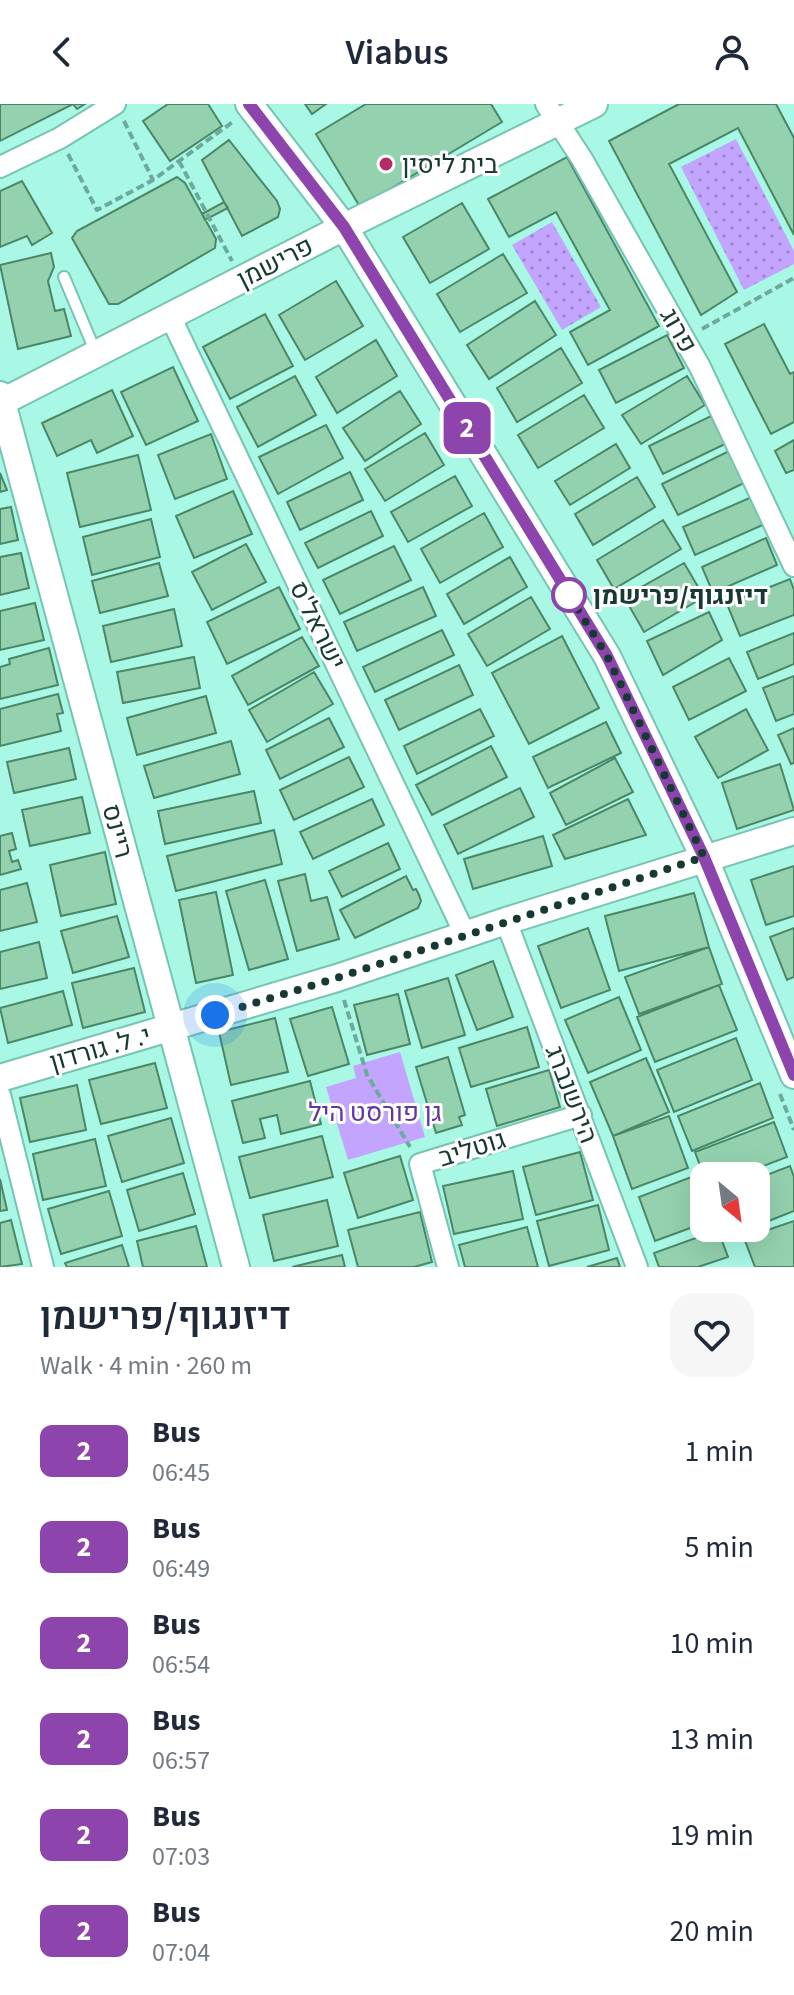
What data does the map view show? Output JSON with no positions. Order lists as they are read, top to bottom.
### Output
{
  "streets": {
    "street": [
      "פרישמן",
      "פרוג",
      "ישראל'ס",
      "ריינס",
      "י. ל. גורדון",
      "הירשנברג",
      "גוטליב"
    ]
  },
  "crossings": [
    ["פרישמן", "פרוג"],
    ["פרישמן", "ישראל'ס"],
    ["פרישמן", "ריינס"],
    ["ישראל'ס", "י. ל. גורדון"],
    ["ריינס", "י. ל. גורדון"],
    ["י. ל. גורדון", "הירשנברג"],
    ["הירשנברג", "גוטליב"]
  ],
  "parks": ["גן פורסט היל"],
  "places": ["בית ליסין", "דיזנגוף/פרישמן"],
  "lines": ["bus line 2"],
  "north": "bottom right",
  "page": {
    "header": "Viabus",
    "on_map": "2",
    "heading": ["דיזנגוף/פרישמן", "Walk · 4 min · 260 m"],
    "list": [
      {
        "mark": "2",
        "name": "Bus",
        "note": "06:45",
        "value": "1 min"
      },
      {
        "mark": "2",
        "name": "Bus",
        "note": "06:49",
        "value": "5 min"
      },
      {
        "mark": "2",
        "name": "Bus",
        "note": "06:54",
        "value": "10 min"
      },
      {
        "mark": "2",
        "name": "Bus",
        "note": "06:57",
        "value": "13 min"
      },
      {
        "mark": "2",
        "name": "Bus",
        "note": "07:03",
        "value": "19 min"
      },
      {
        "mark": "2",
        "name": "Bus",
        "note": "07:04",
        "value": "20 min"
      }
    ]
  }
}
